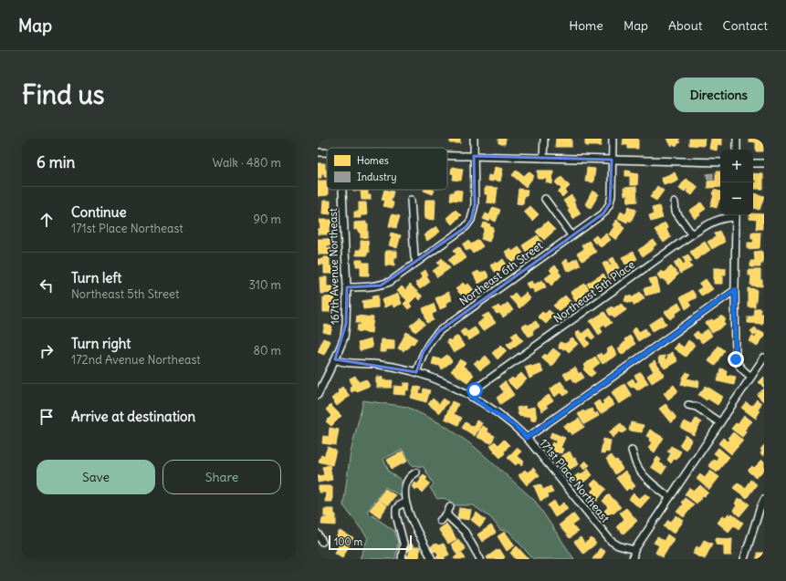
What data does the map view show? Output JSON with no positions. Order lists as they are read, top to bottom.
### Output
{
  "streets": {
    "street": [
      "167th Avenue Northeast",
      "Northeast 6th Street",
      "Northeast 5th Place",
      "171st Place Northeast"
    ]
  },
  "crossings": [
    ["Northeast 6th Street", "171st Place Northeast"],
    ["Northeast 5th Place", "171st Place Northeast"]
  ],
  "legend": ["Homes", "Industry"],
  "scale_bar": "100 m",
  "page": {
    "header": "Map",
    "nav": [
      "Home",
      "Map",
      "About",
      "Contact"
    ],
    "buttons": [
      "Directions",
      ["Save", "Share"]
    ],
    "title": "Find us",
    "heading": ["6 min", "Walk · 480 m"],
    "map_buttons": ["+", "−"],
    "list": [
      ["Continue", "171st Place Northeast", "90 m"],
      ["Turn left", "Northeast 5th Street", "310 m"],
      ["Turn right", "172nd Avenue Northeast", "80 m"],
      "Arrive at destination"
    ],
    "scale": "100 m"
  }
}
